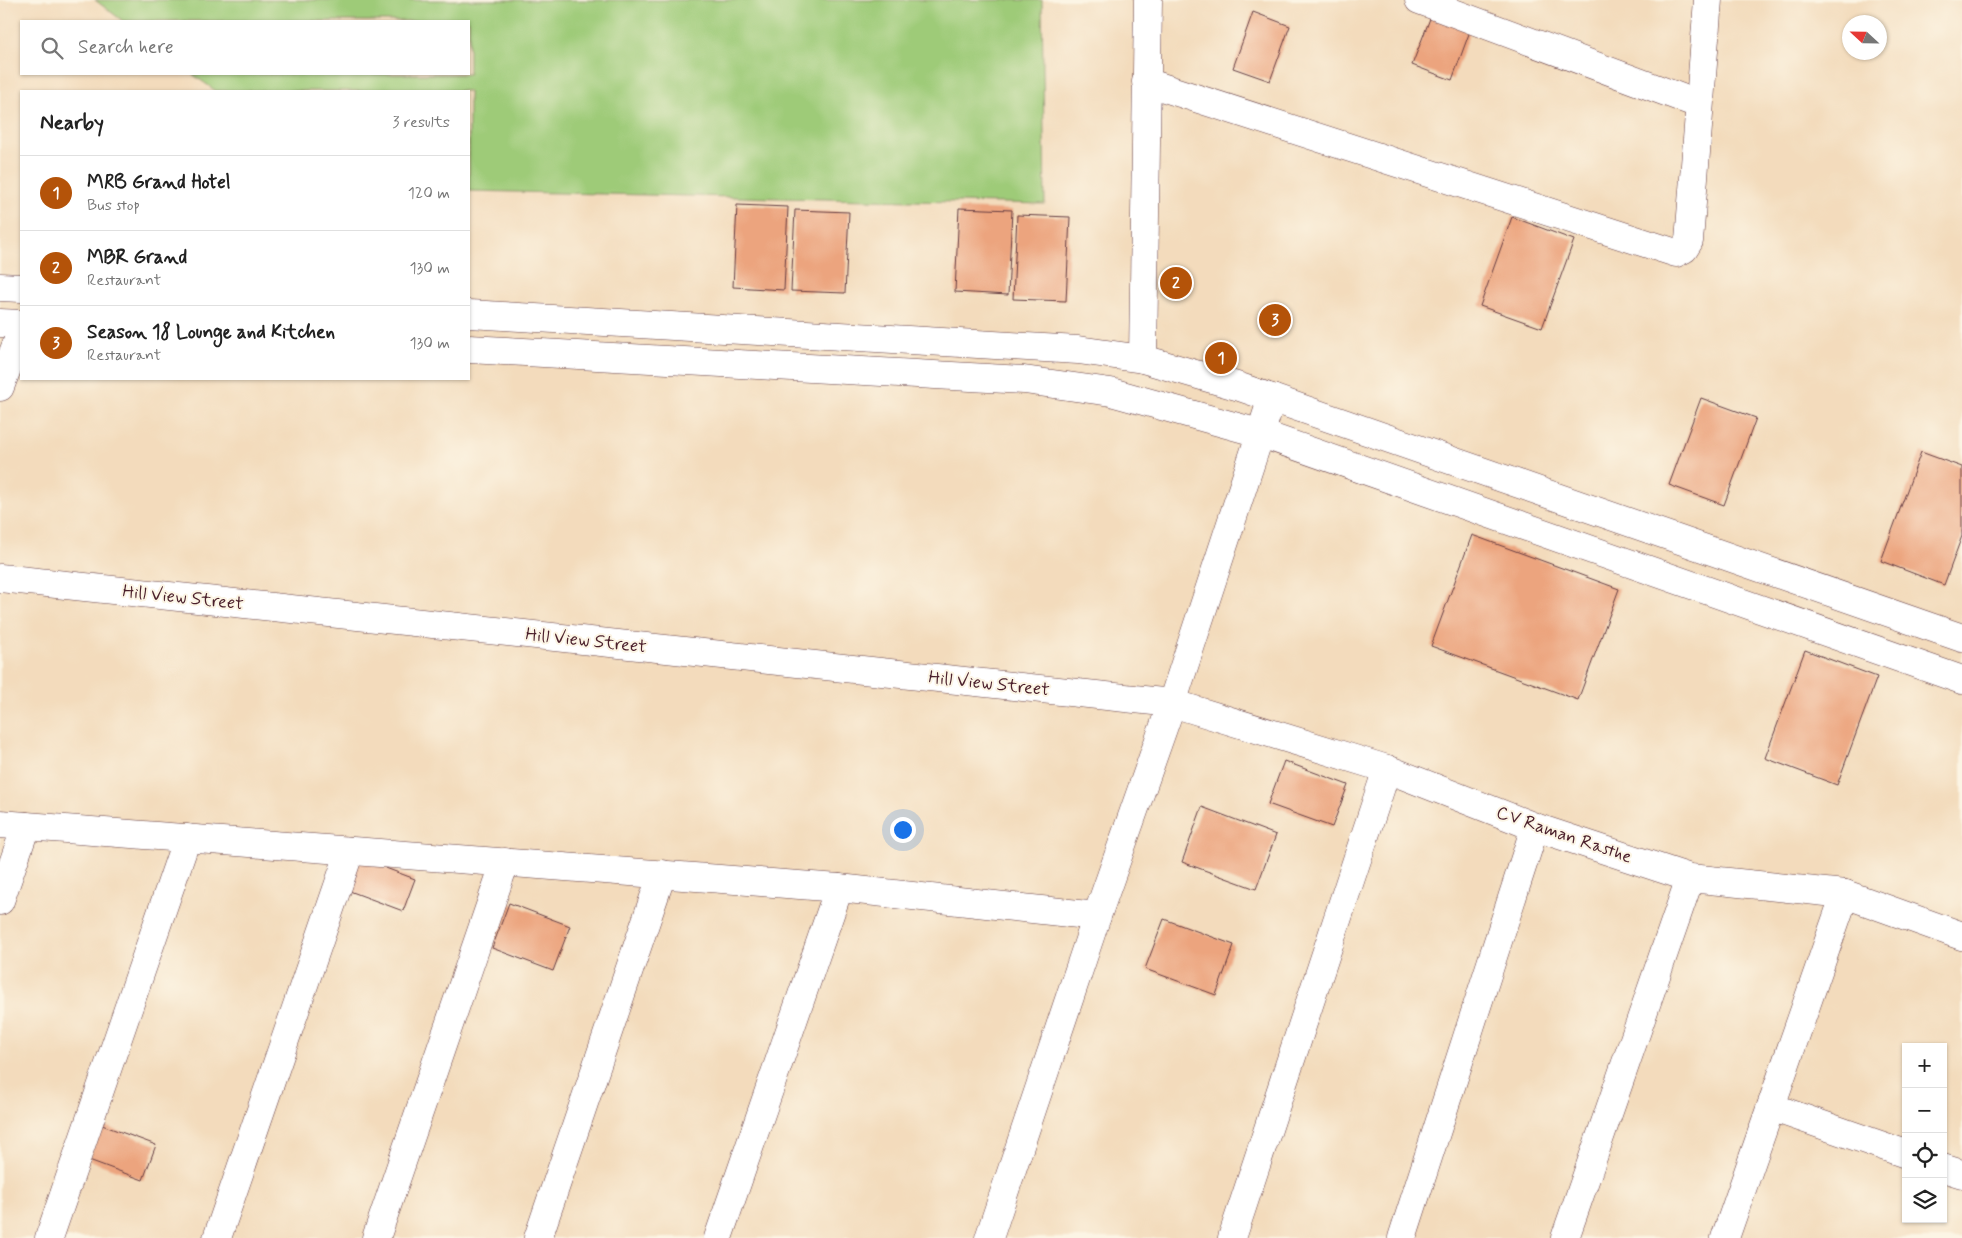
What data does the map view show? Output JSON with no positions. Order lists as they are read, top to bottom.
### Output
{
  "streets": {
    "street": ["Hill View Street", "CV Raman Rasthe"]
  },
  "crossings": [
    ["Hill View Street", "CV Raman Rasthe"]
  ],
  "north": "left",
  "page": {
    "search": "Search here",
    "heading": ["Nearby", "3 results"],
    "list": [
      {
        "mark": "1",
        "name": "MRB Grand Hotel",
        "note": "Bus stop",
        "value": "120 m"
      },
      {
        "mark": "2",
        "name": "MBR Grand",
        "note": "Restaurant",
        "value": "130 m"
      },
      {
        "mark": "3",
        "name": "Season 18 Lounge and Kitchen",
        "note": "Restaurant",
        "value": "130 m"
      }
    ],
    "pins": ["2", "3", "1"],
    "map_buttons": ["+", "−"]
  }
}
